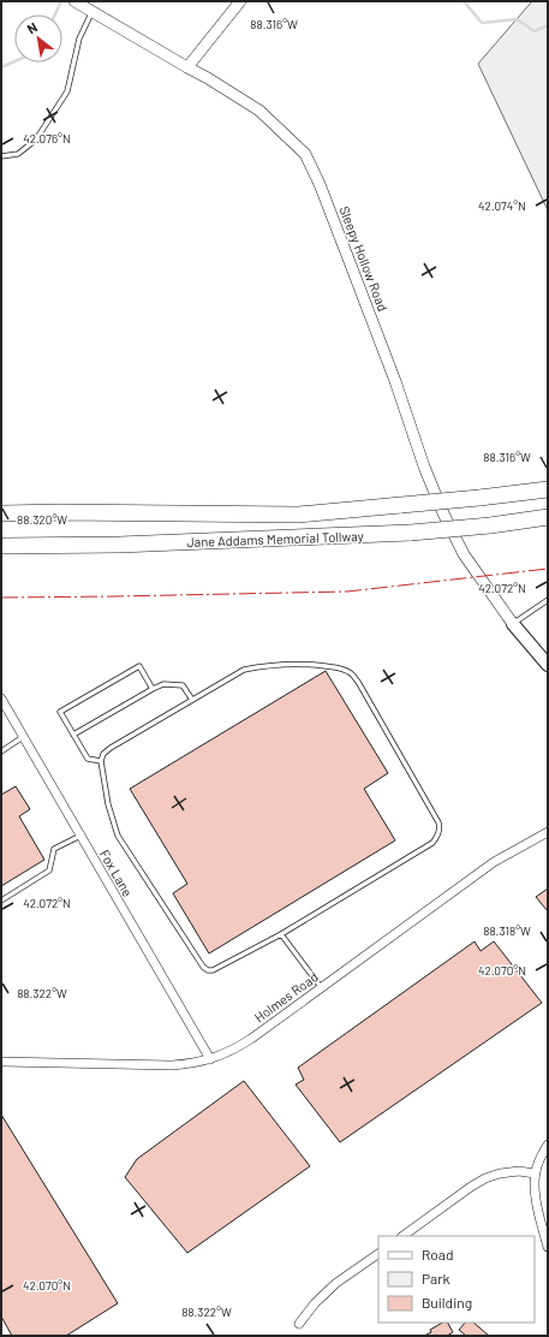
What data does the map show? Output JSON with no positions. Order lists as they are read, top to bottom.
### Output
{
  "streets": {
    "highway": ["Jane Addams Memorial Tollway"],
    "street": ["Sleepy Hollow Road", "Fox Lane", "Holmes Road"]
  },
  "crossings": [
    ["Fox Lane", "Holmes Road"]
  ],
  "legend": ["Road", "Park", "Building"],
  "north": "top left",
  "coordinates": [
    "88.316°W",
    "42.076°N",
    "42.074°N",
    "88.320°W",
    "42.072°N",
    "88.318°W",
    "42.070°N",
    "88.322°W"
  ]
}
